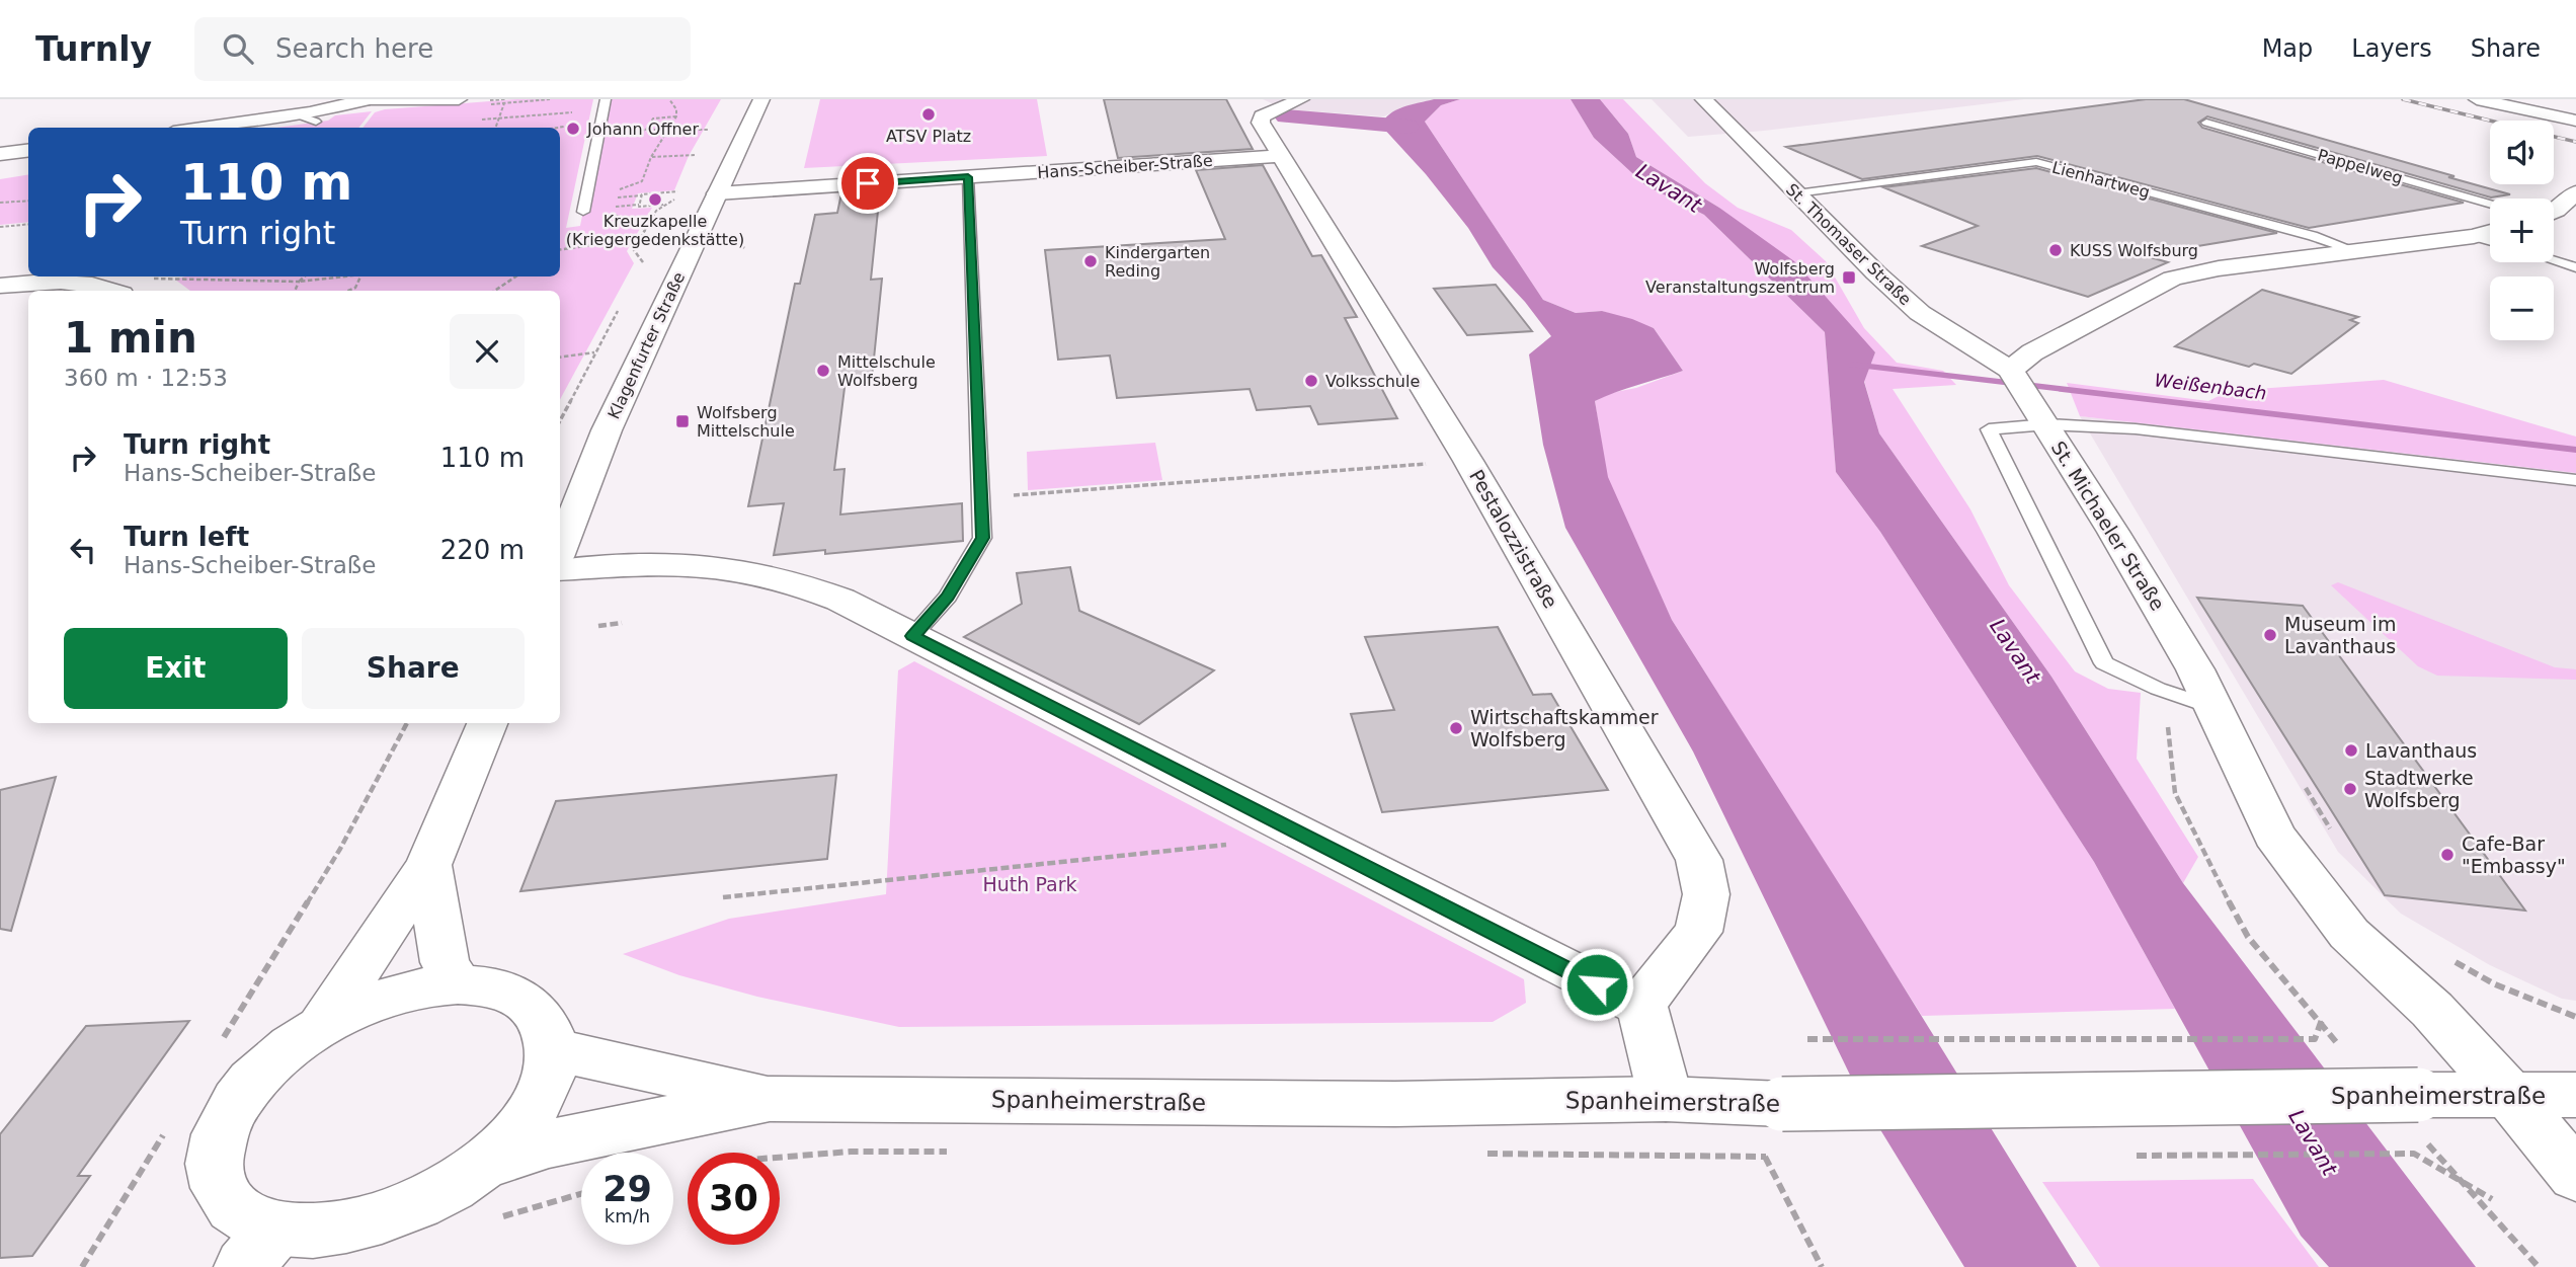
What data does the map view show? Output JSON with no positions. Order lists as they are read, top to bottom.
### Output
{
  "streets": {
    "main road": [
      "Hans-Scheiber-Straße",
      "St. Thomaser Straße",
      "Klagenfurter Straße",
      "St. Michaeler Straße",
      "Pestalozzistraße",
      "Spanheimerstraße"
    ],
    "lane": ["Pappelweg", "Lienhartweg"]
  },
  "crossings": [
    ["Hans-Scheiber-Straße", "Klagenfurter Straße"],
    ["Hans-Scheiber-Straße", "Pestalozzistraße"],
    ["Lienhartweg", "St. Thomaser Straße"],
    ["St. Thomaser Straße", "St. Michaeler Straße"],
    ["St. Michaeler Straße", "Spanheimerstraße"]
  ],
  "water": ["Lavant", "Weißenbach"],
  "parks": ["Huth Park"],
  "places": {
    "other": [
      "ATSV Platz",
      "Johann Offner",
      "Kreuzkapelle (Kriegergedenkstätte)",
      "KUSS Wolfsburg",
      "Kindergarten Reding",
      "Mittelschule Wolfsberg",
      "Volksschule",
      "Museum im Lavanthaus",
      "Wirtschaftskammer Wolfsberg",
      "Lavanthaus",
      "Stadtwerke Wolfsberg",
      "Cafe-Bar \"Embassy\""
    ],
    "transit": ["Wolfsberg Veranstaltungszentrum", "Wolfsberg Mittelschule"]
  },
  "page": {
    "header": "Turnly",
    "search": "Search here",
    "nav": ["Map", "Layers", "Share"],
    "map_buttons": ["+", "−"],
    "turn": ["110 m", "Turn right"],
    "heading": ["1 min", "360 m · 12:53"],
    "list": [
      {
        "name": "Turn right",
        "note": "Hans-Scheiber-Straße",
        "value": "110 m"
      },
      {
        "name": "Turn left",
        "note": "Hans-Scheiber-Straße",
        "value": "220 m"
      }
    ],
    "buttons": ["Exit", "Share"],
    "speed": "29 km/h",
    "limit": "30"
  }
}
